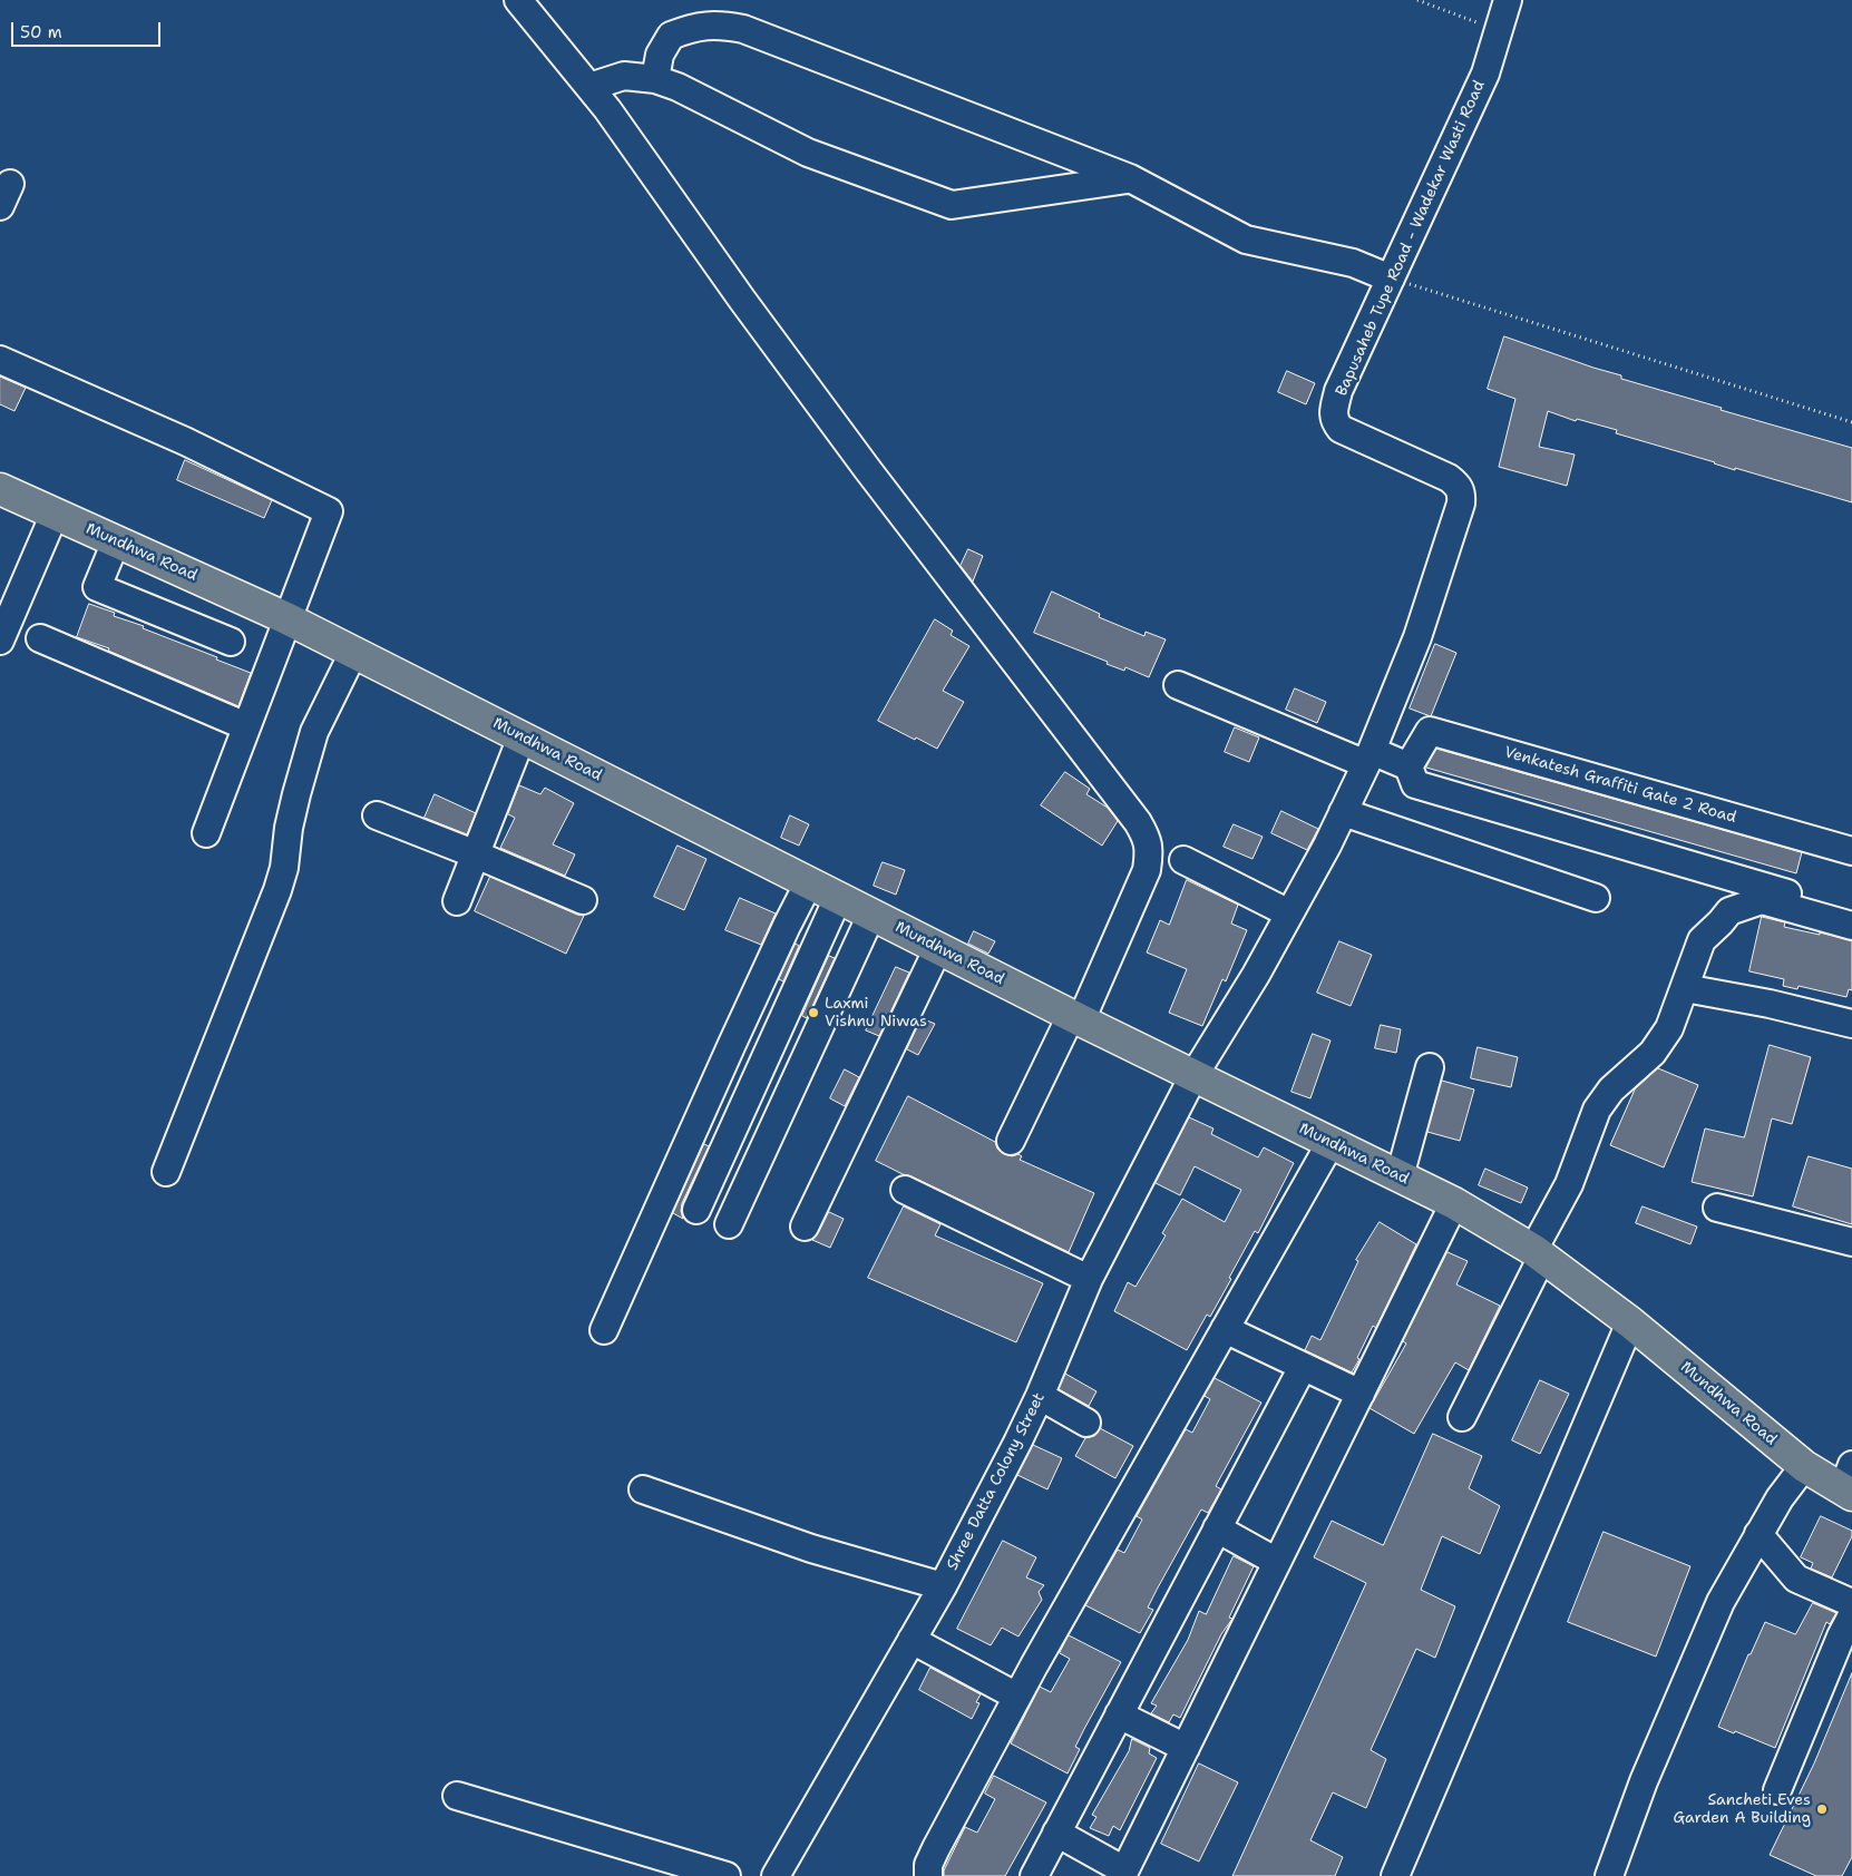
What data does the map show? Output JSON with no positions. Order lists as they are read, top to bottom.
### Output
{
  "streets": {
    "main road": ["Mundhwa Road"],
    "street": ["Bapusaheb Tupe Road - Wadekar Wasti Road", "Venkatesh Graffiti Gate 2 Road", "Shree Datta Colony Street"]
  },
  "crossings": [
    ["Bapusaheb Tupe Road - Wadekar Wasti Road", "Mundhwa Road"],
    ["Bapusaheb Tupe Road - Wadekar Wasti Road", "Shree Datta Colony Street"],
    ["Mundhwa Road", "Shree Datta Colony Street"]
  ],
  "places": ["Laxmi Vishnu Niwas", "Sancheti Eves Garden A Building"],
  "scale_bar": "50 m"
}
